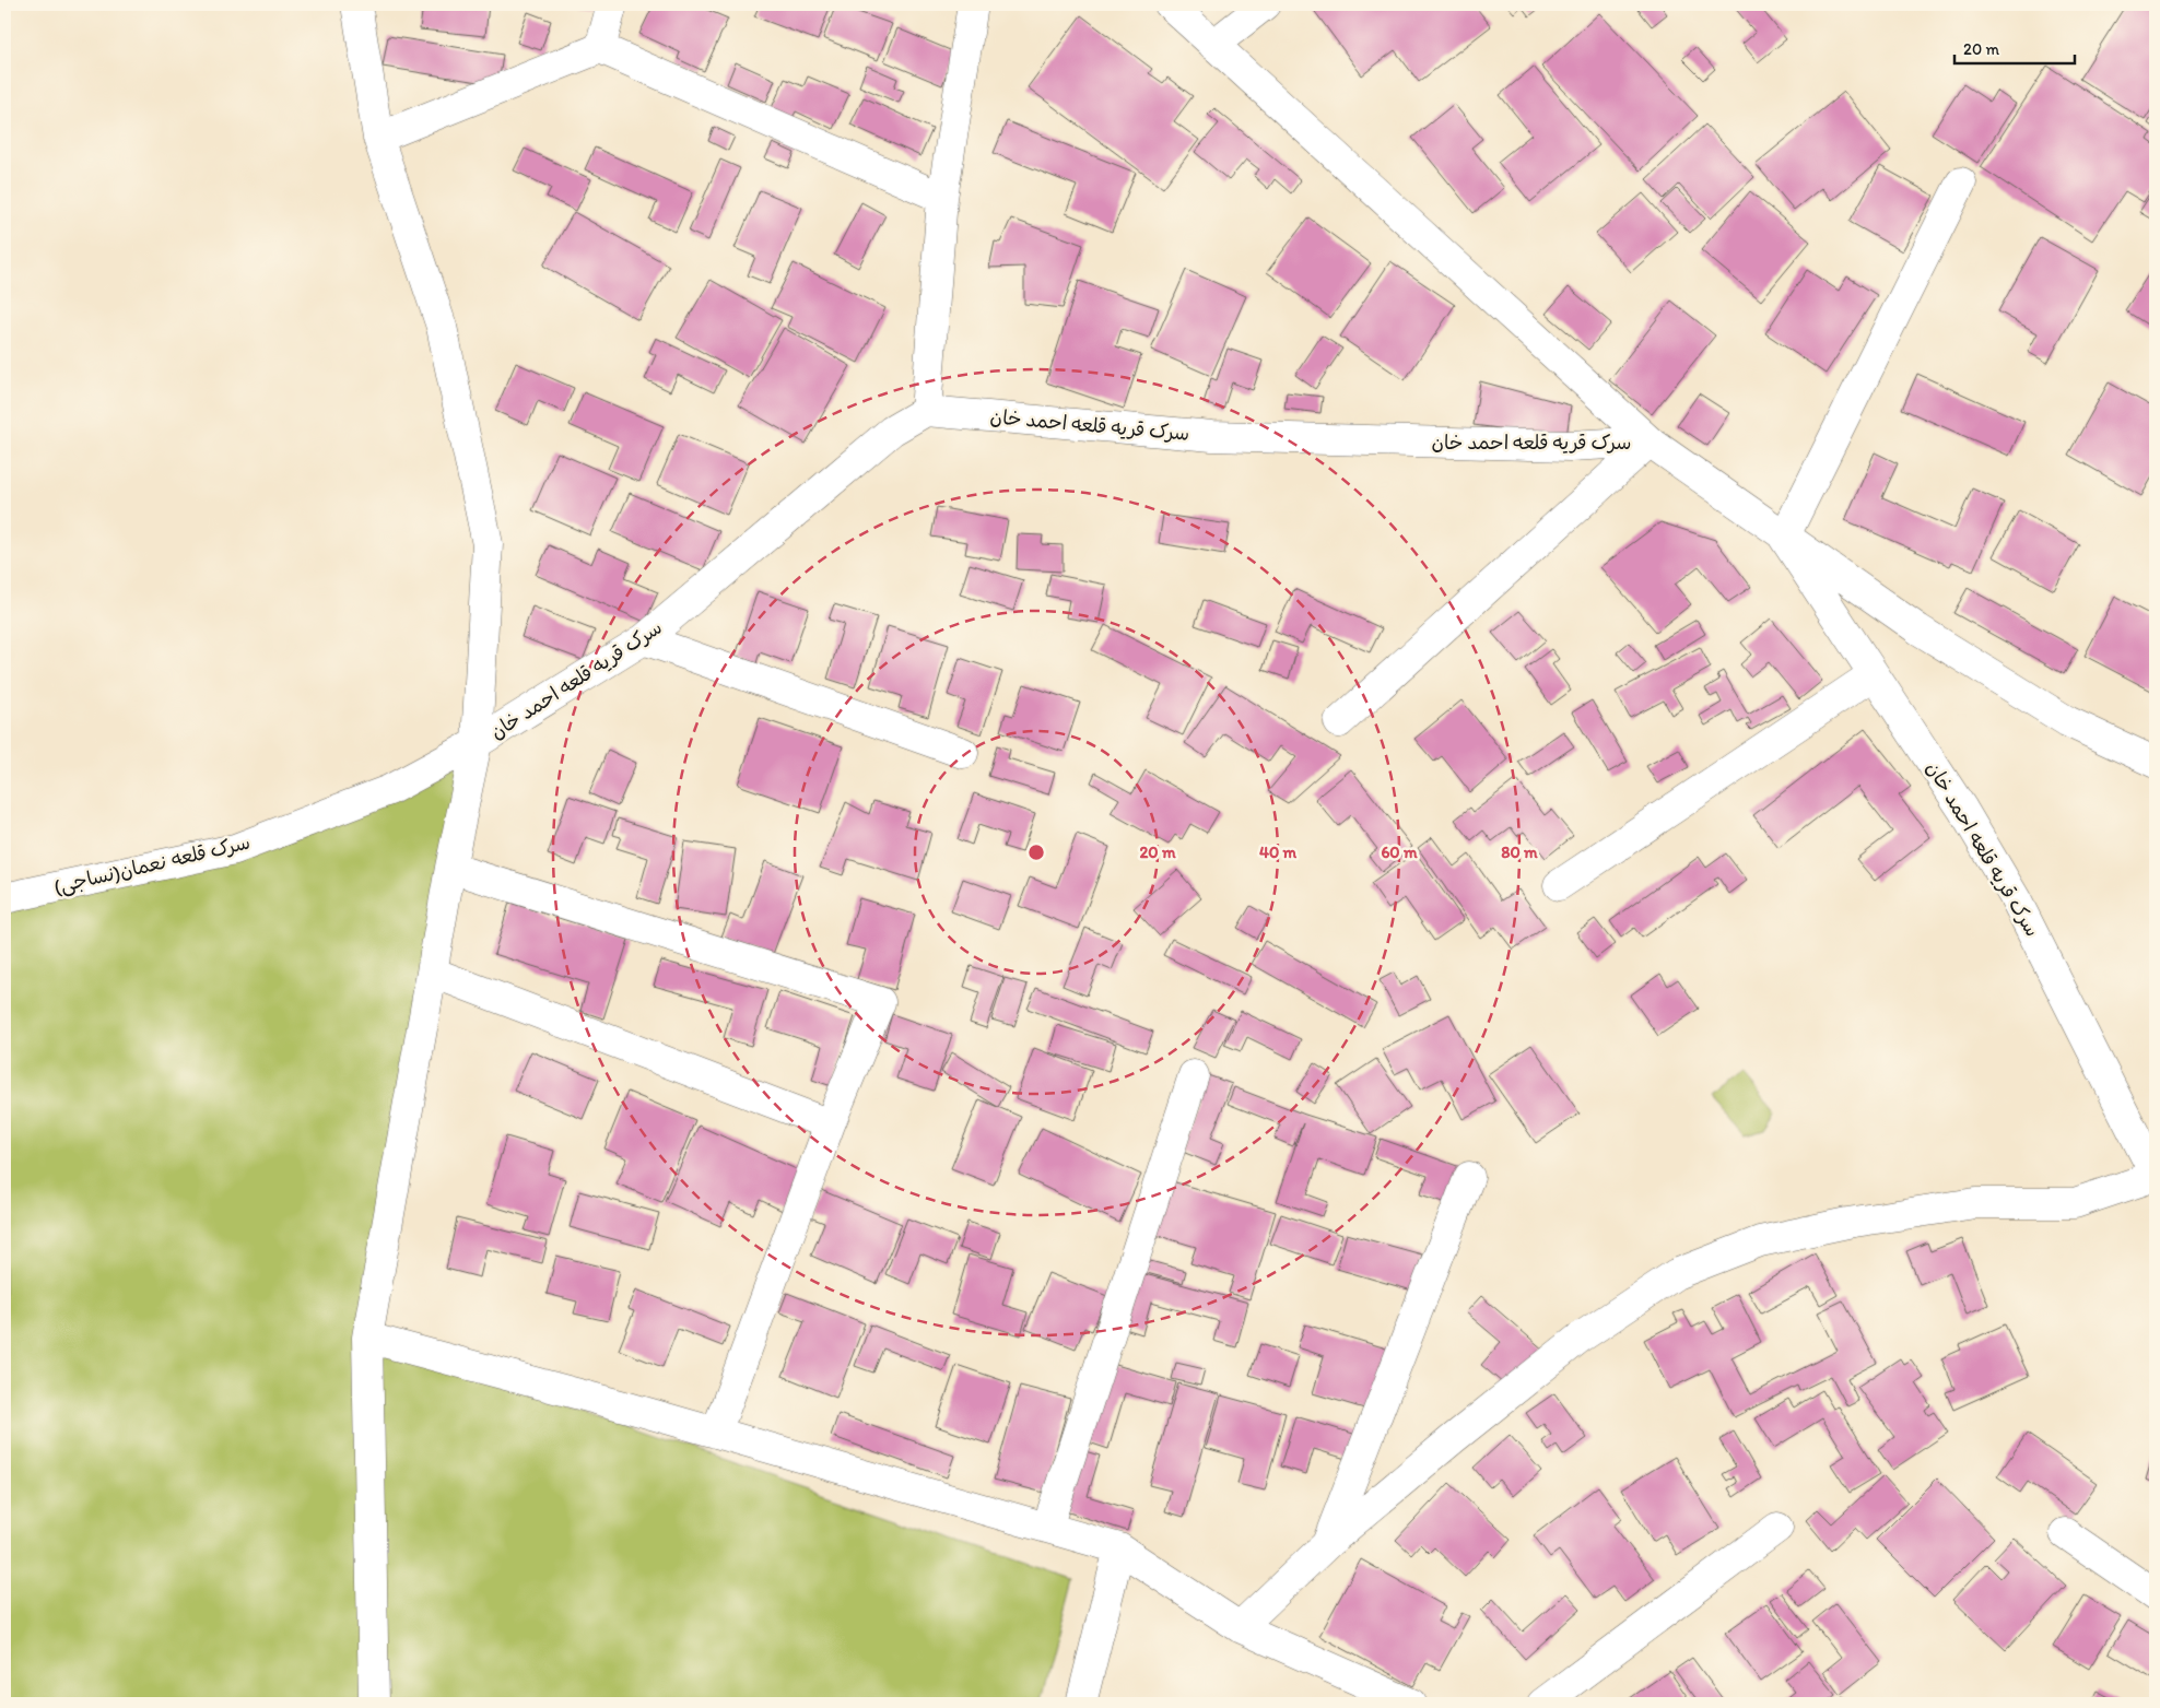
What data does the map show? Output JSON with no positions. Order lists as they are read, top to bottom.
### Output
{
  "streets": {
    "street": ["سرک قریه قلعه احمد خان", "سرک قلعه نعمان(نساجی)"]
  },
  "crossings": [
    ["سرک قریه قلعه احمد خان", "سرک قلعه نعمان(نساجی)"]
  ],
  "scale_bar": "20 m",
  "rings": [
    "20 m",
    "40 m",
    "60 m",
    "80 m"
  ]
}
